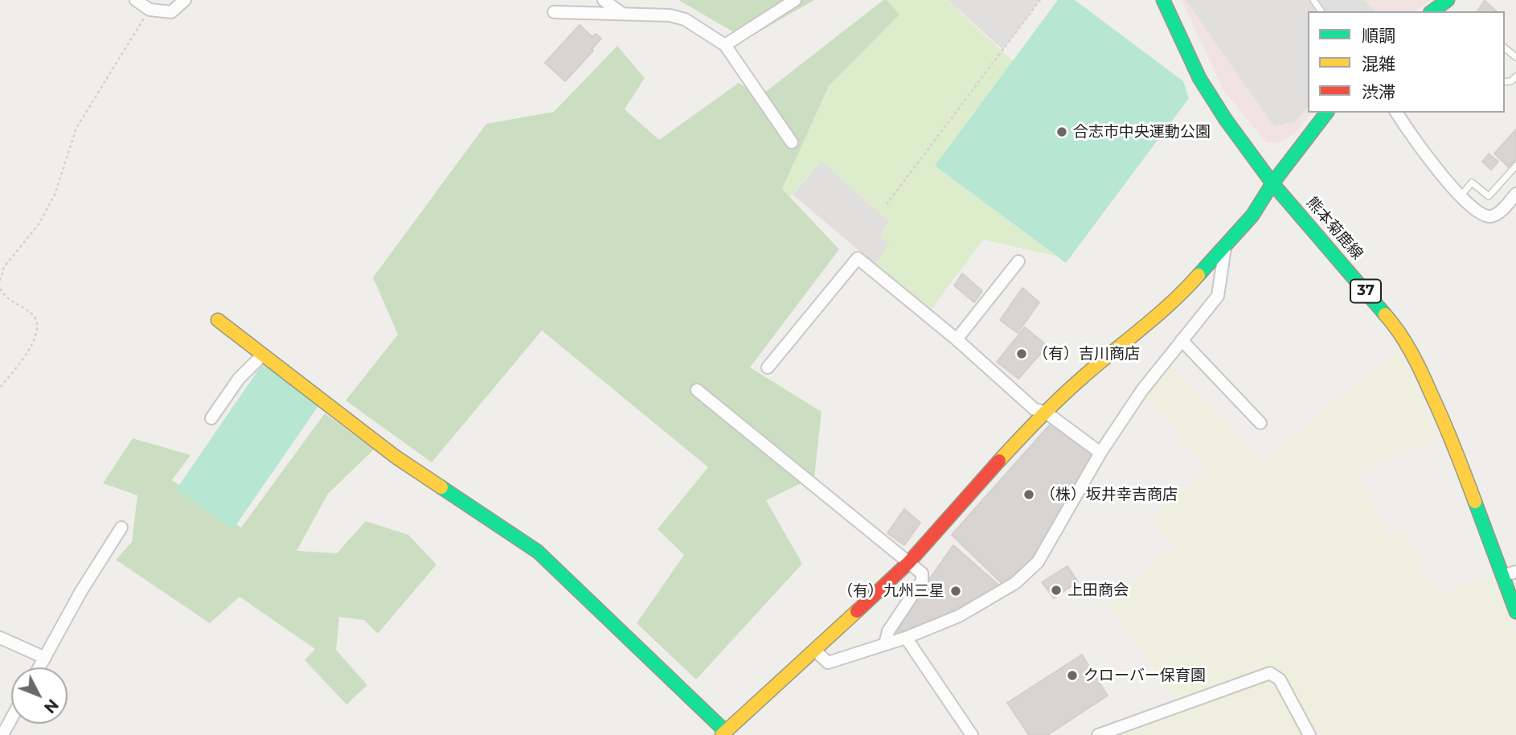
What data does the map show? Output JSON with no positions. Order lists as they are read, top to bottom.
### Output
{
  "streets": {
    "street": ["熊本菊鹿線", "37"]
  },
  "places": [
    "合志市中央運動公園",
    "（有）吉川商店",
    "（株）坂井幸吉商店",
    "上田商会",
    "（有）九州三星",
    "クローバー保育園"
  ],
  "legend": ["順調", "混雑", "渋滞"],
  "north": "bottom right"
}
